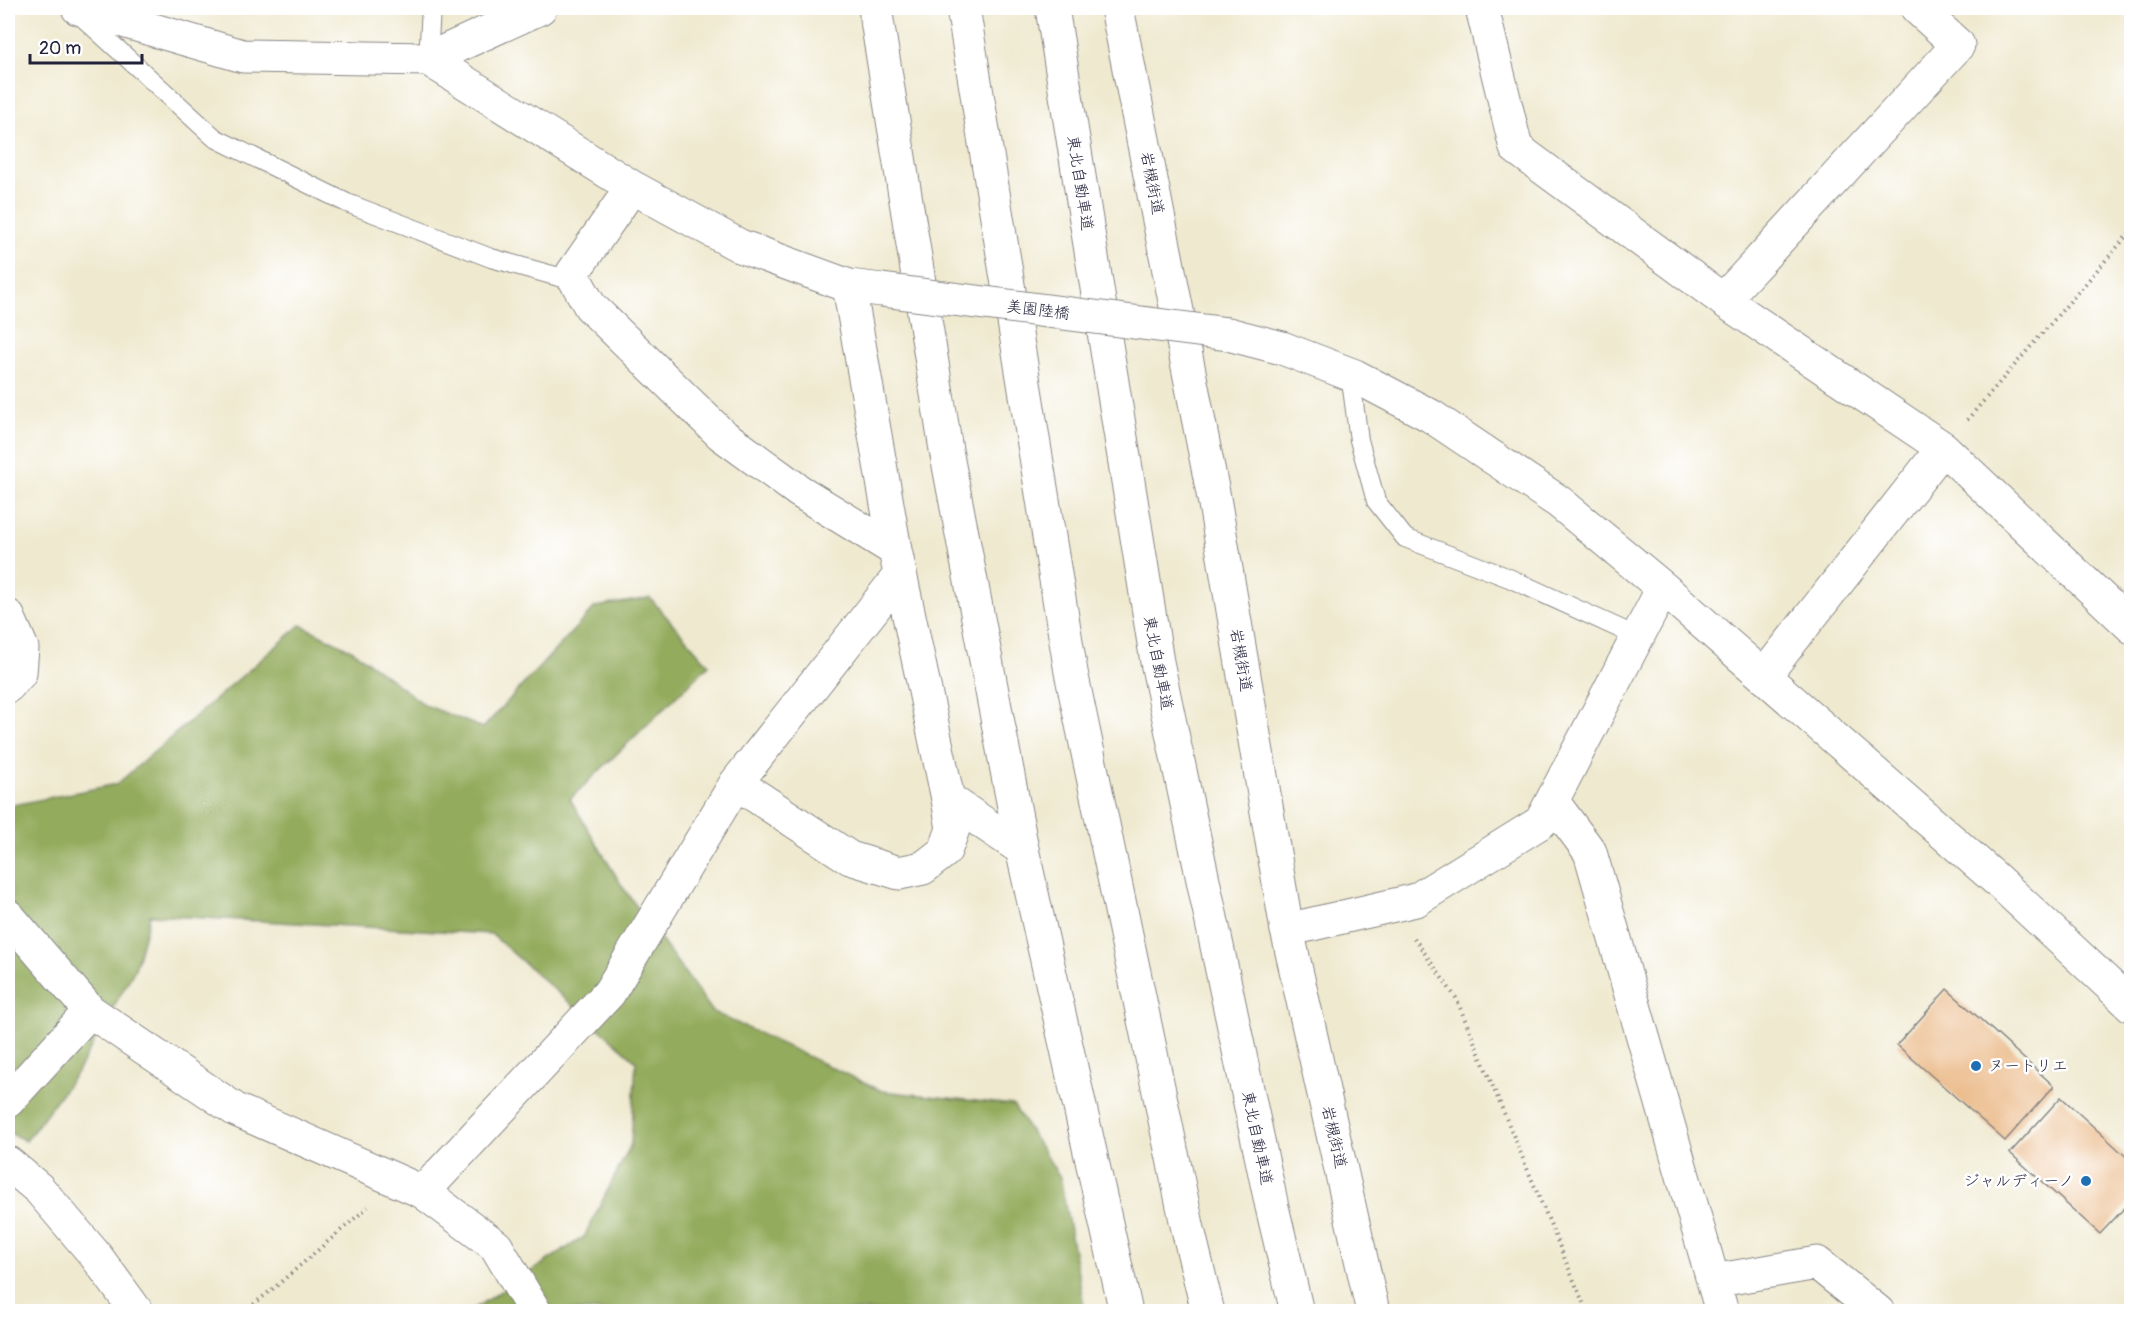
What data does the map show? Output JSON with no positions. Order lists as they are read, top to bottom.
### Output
{
  "streets": {
    "main road": ["東北自動車道", "岩槻街道", "美園陸橋"]
  },
  "places": ["ヌートリエ", "ジャルディーノ"],
  "scale_bar": "20 m"
}
